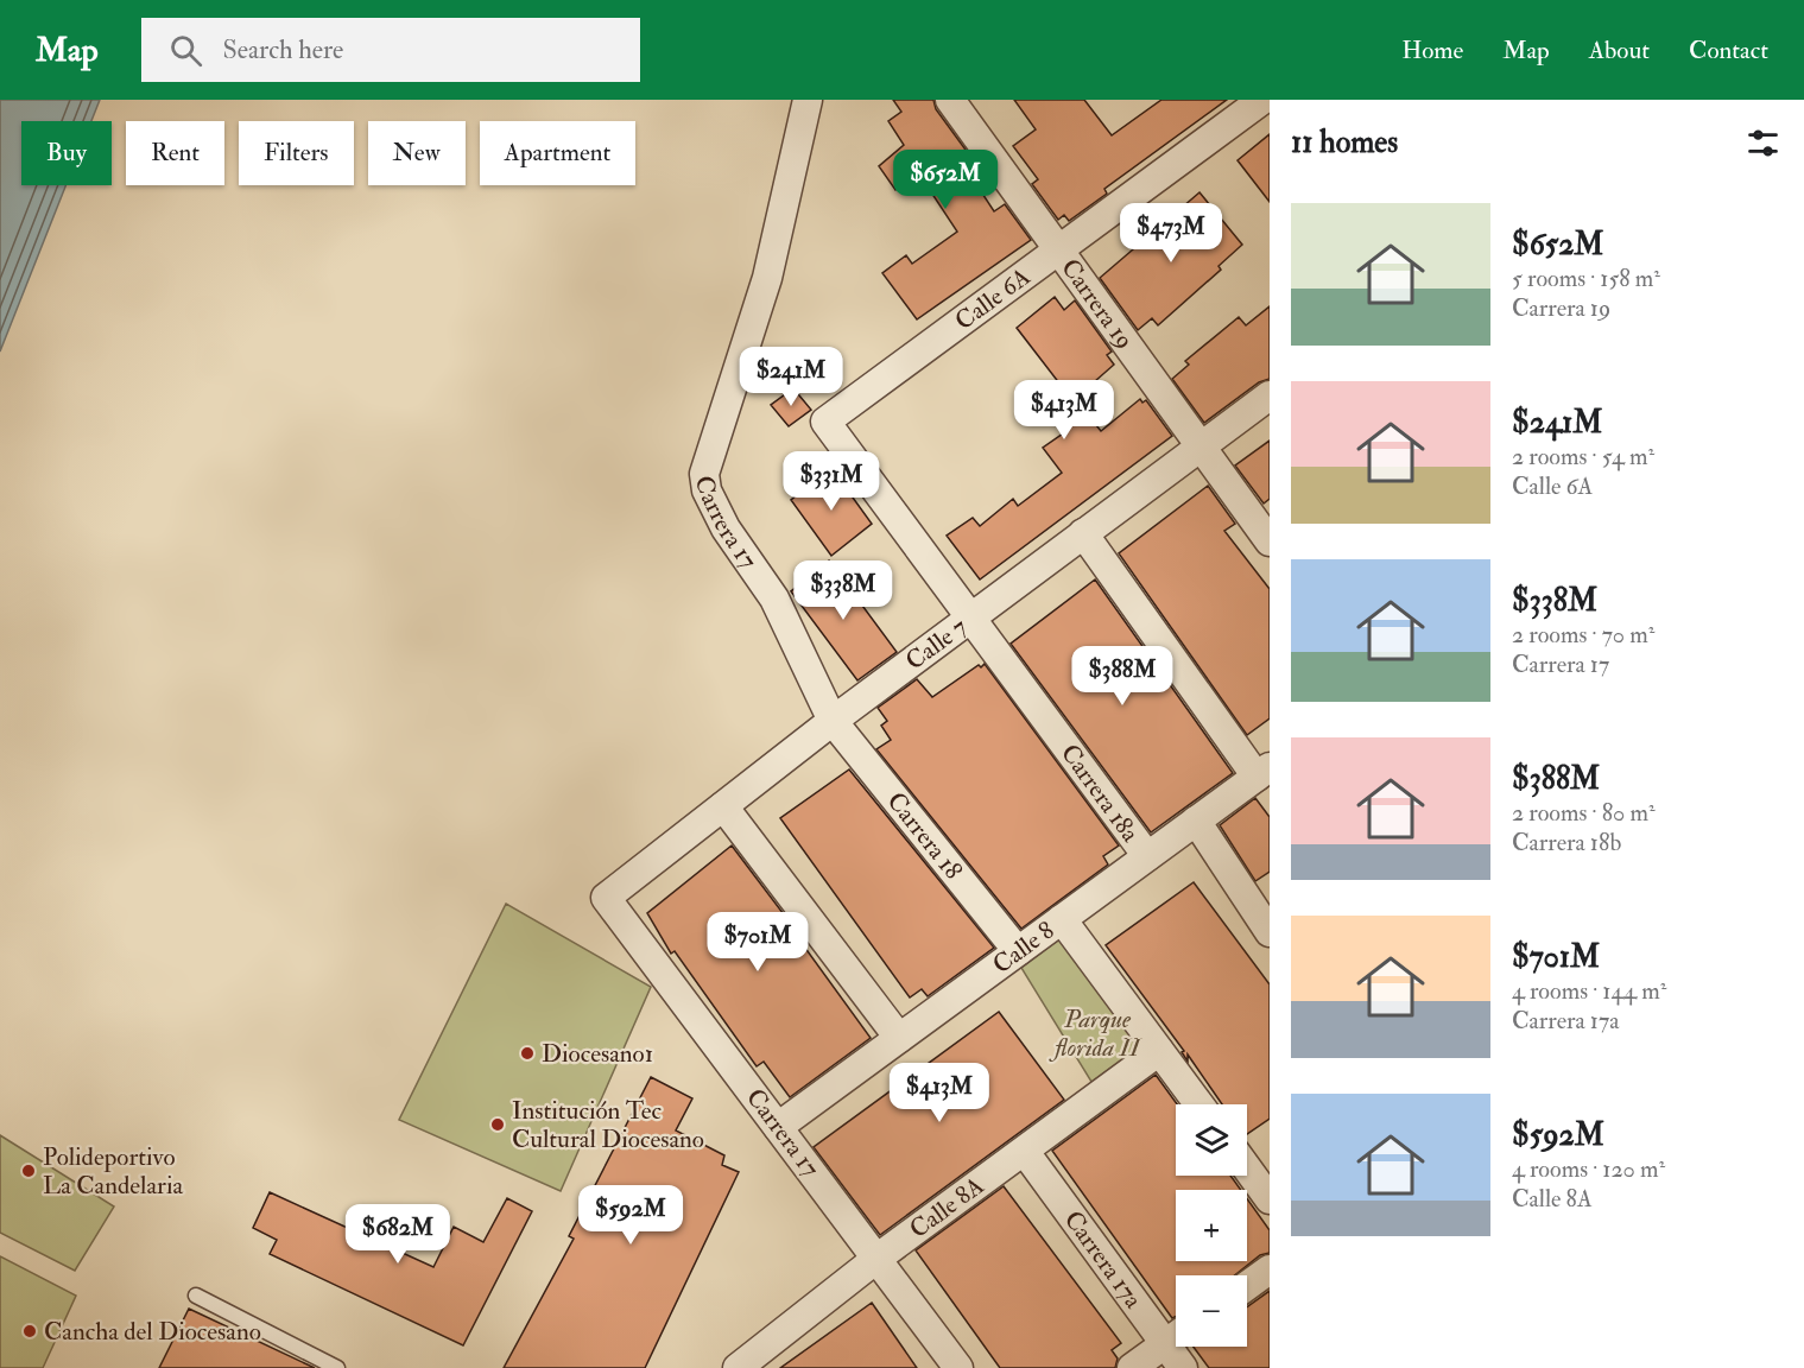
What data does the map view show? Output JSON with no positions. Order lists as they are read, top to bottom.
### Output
{
  "streets": {
    "street": [
      "Calle 6A",
      "Carrera 19",
      "Carrera 17",
      "Calle 7",
      "Carrera 18a",
      "Carrera 18",
      "Calle 8",
      "Calle 8A",
      "Carrera 17a"
    ]
  },
  "crossings": [
    ["Calle 6A", "Carrera 19"],
    ["Calle 6A", "Carrera 18a"],
    ["Carrera 19", "Calle 7"],
    ["Carrera 17", "Calle 7"],
    ["Carrera 17", "Carrera 18"],
    ["Carrera 17", "Calle 8"],
    ["Carrera 17", "Calle 8A"],
    ["Calle 7", "Carrera 18a"],
    ["Calle 7", "Carrera 18"],
    ["Carrera 18a", "Calle 8"],
    ["Carrera 18", "Calle 8"],
    ["Calle 8A", "Carrera 17a"]
  ],
  "parks": ["Parque florida II"],
  "places": [
    "Diocesano1",
    "Institución Tec Cultural Diocesano",
    "Polideportivo La Candelaria",
    "Cancha del Diocesano"
  ],
  "page": {
    "header": "Map",
    "search": "Search here",
    "nav": [
      "Home",
      "Map",
      "About",
      "Contact"
    ],
    "heading": "11 homes",
    "chip": [
      "Buy",
      "Rent",
      "Filters",
      "New",
      "Apartment"
    ],
    "price": [
      "$652M",
      "$473M",
      "$241M",
      "$413M",
      "$331M",
      "$338M",
      "$388M",
      "$701M",
      "$413M",
      "$592M",
      "$682M"
    ],
    "list": [
      {
        "name": "$652M",
        "note": "5 rooms · 158 m² · Carrera 19"
      },
      {
        "name": "$241M",
        "note": "2 rooms · 54 m² · Calle 6A"
      },
      {
        "name": "$338M",
        "note": "2 rooms · 70 m² · Carrera 17"
      },
      {
        "name": "$388M",
        "note": "2 rooms · 80 m² · Carrera 18b"
      },
      {
        "name": "$701M",
        "note": "4 rooms · 144 m² · Carrera 17a"
      },
      {
        "name": "$592M",
        "note": "4 rooms · 120 m² · Calle 8A"
      }
    ],
    "map_buttons": ["+", "−"]
  }
}
